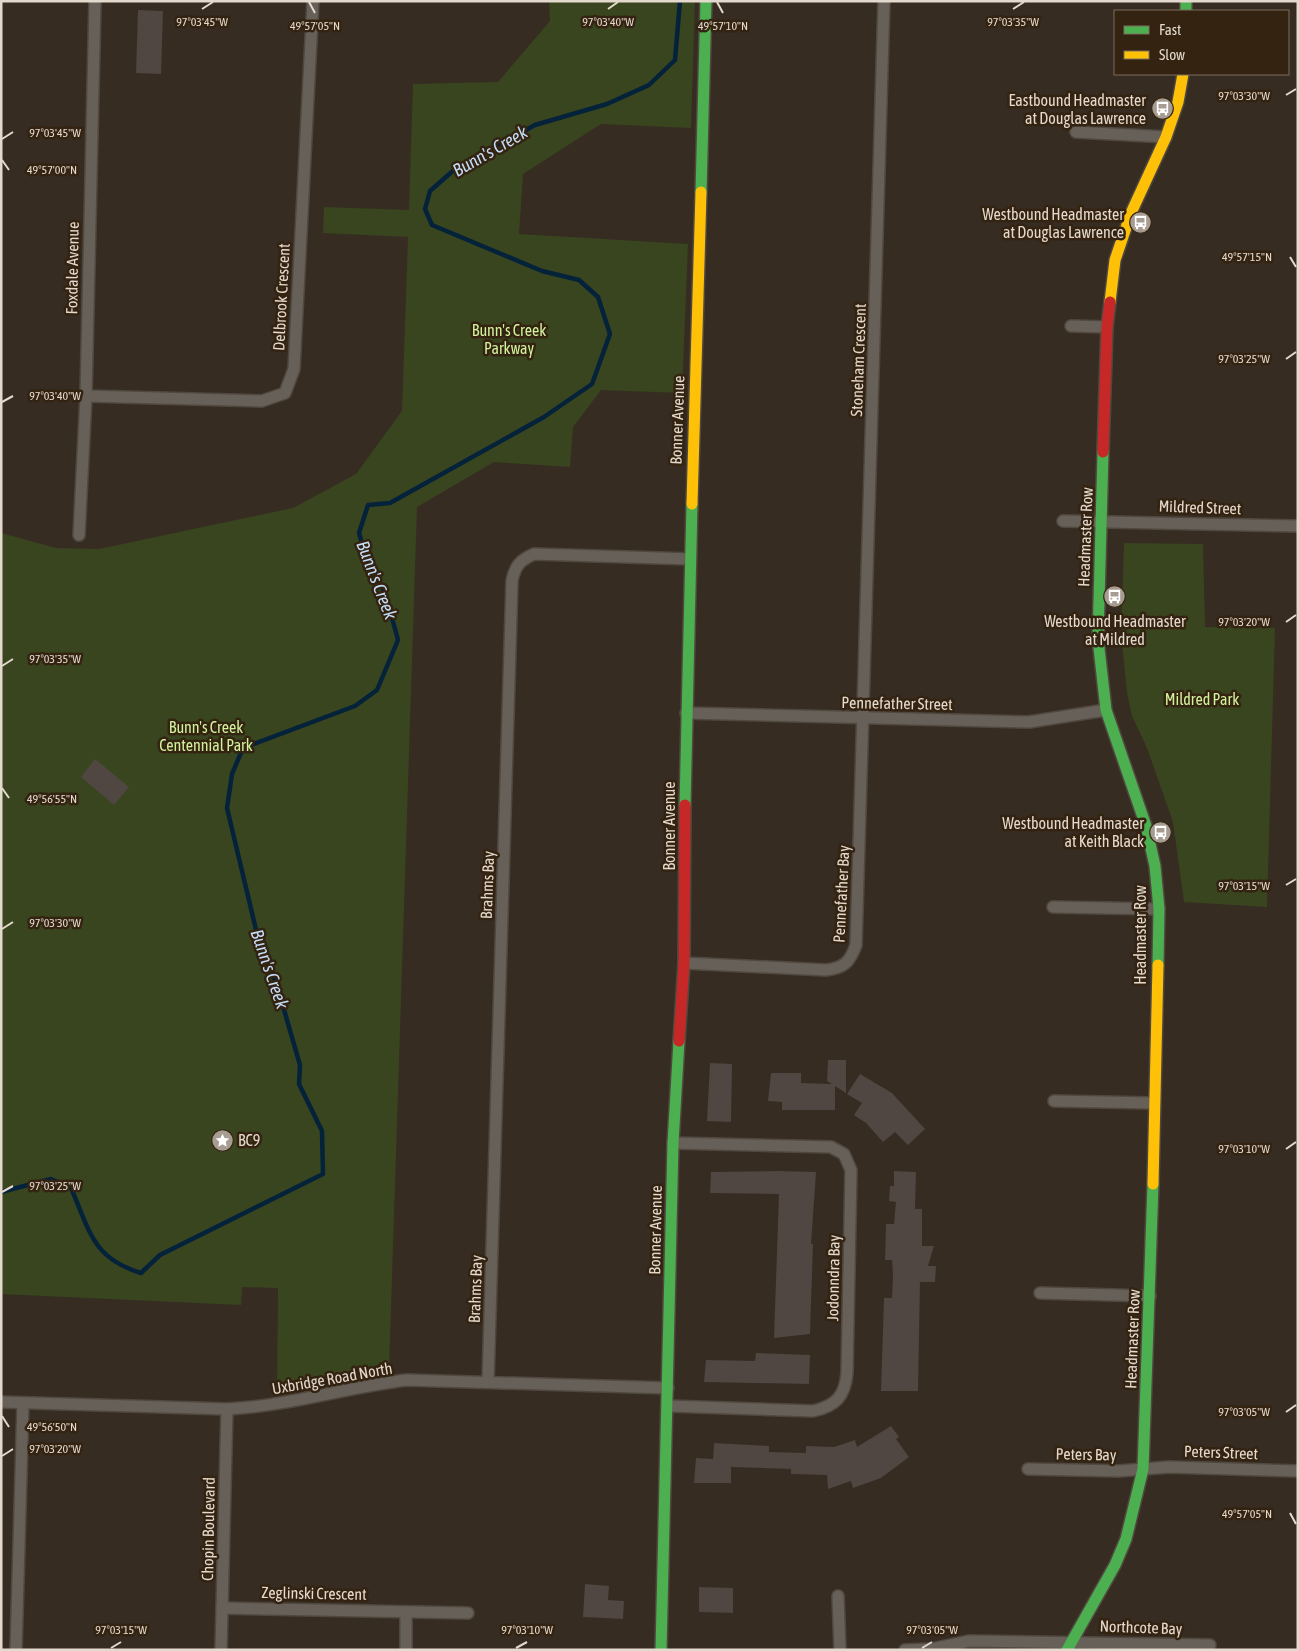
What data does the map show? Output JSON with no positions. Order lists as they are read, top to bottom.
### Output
{
  "streets": {
    "street": [
      "Foxdale Avenue",
      "Delbrook Crescent",
      "Stoneham Crescent",
      "Bonner Avenue",
      "Mildred Street",
      "Headmaster Row",
      "Pennefather Street",
      "Brahms Bay",
      "Pennefather Bay",
      "Jodonndra Bay",
      "Uxbridge Road North",
      "Peters Street",
      "Peters Bay",
      "Chopin Boulevard",
      "Zeglinski Crescent",
      "Northcote Bay"
    ]
  },
  "crossings": [
    ["Foxdale Avenue", "Delbrook Crescent"],
    ["Stoneham Crescent", "Pennefather Street"],
    ["Stoneham Crescent", "Pennefather Bay"],
    ["Bonner Avenue", "Pennefather Street"],
    ["Bonner Avenue", "Brahms Bay"],
    ["Bonner Avenue", "Pennefather Bay"],
    ["Bonner Avenue", "Jodonndra Bay"],
    ["Bonner Avenue", "Uxbridge Road North"],
    ["Mildred Street", "Headmaster Row"],
    ["Headmaster Row", "Pennefather Street"],
    ["Headmaster Row", "Peters Street"],
    ["Headmaster Row", "Peters Bay"],
    ["Headmaster Row", "Northcote Bay"],
    ["Pennefather Street", "Pennefather Bay"],
    ["Brahms Bay", "Uxbridge Road North"],
    ["Uxbridge Road North", "Chopin Boulevard"],
    ["Peters Street", "Peters Bay"],
    ["Chopin Boulevard", "Zeglinski Crescent"]
  ],
  "water": ["Bunn's Creek"],
  "parks": ["Bunn's Creek Parkway", "Mildred Park", "Bunn's Creek Centennial Park"],
  "places": {
    "bus stop": [
      "Eastbound Headmaster at Douglas Lawrence",
      "Westbound Headmaster at Douglas Lawrence",
      "Westbound Headmaster at Mildred",
      "Westbound Headmaster at Keith Black"
    ],
    "place": ["BC9"]
  },
  "legend": ["Fast", "Slow"],
  "coordinates": [
    "97°03'45\"W",
    "97°03'40\"W",
    "97°03'35\"W",
    "49°57'05\"N",
    "49°57'10\"N",
    "97°03'30\"W",
    "49°57'00\"N",
    "49°57'15\"N",
    "97°03'25\"W",
    "97°03'20\"W",
    "49°56'55\"N",
    "97°03'15\"W",
    "97°03'10\"W",
    "97°03'05\"W",
    "49°56'50\"N"
  ]
}
